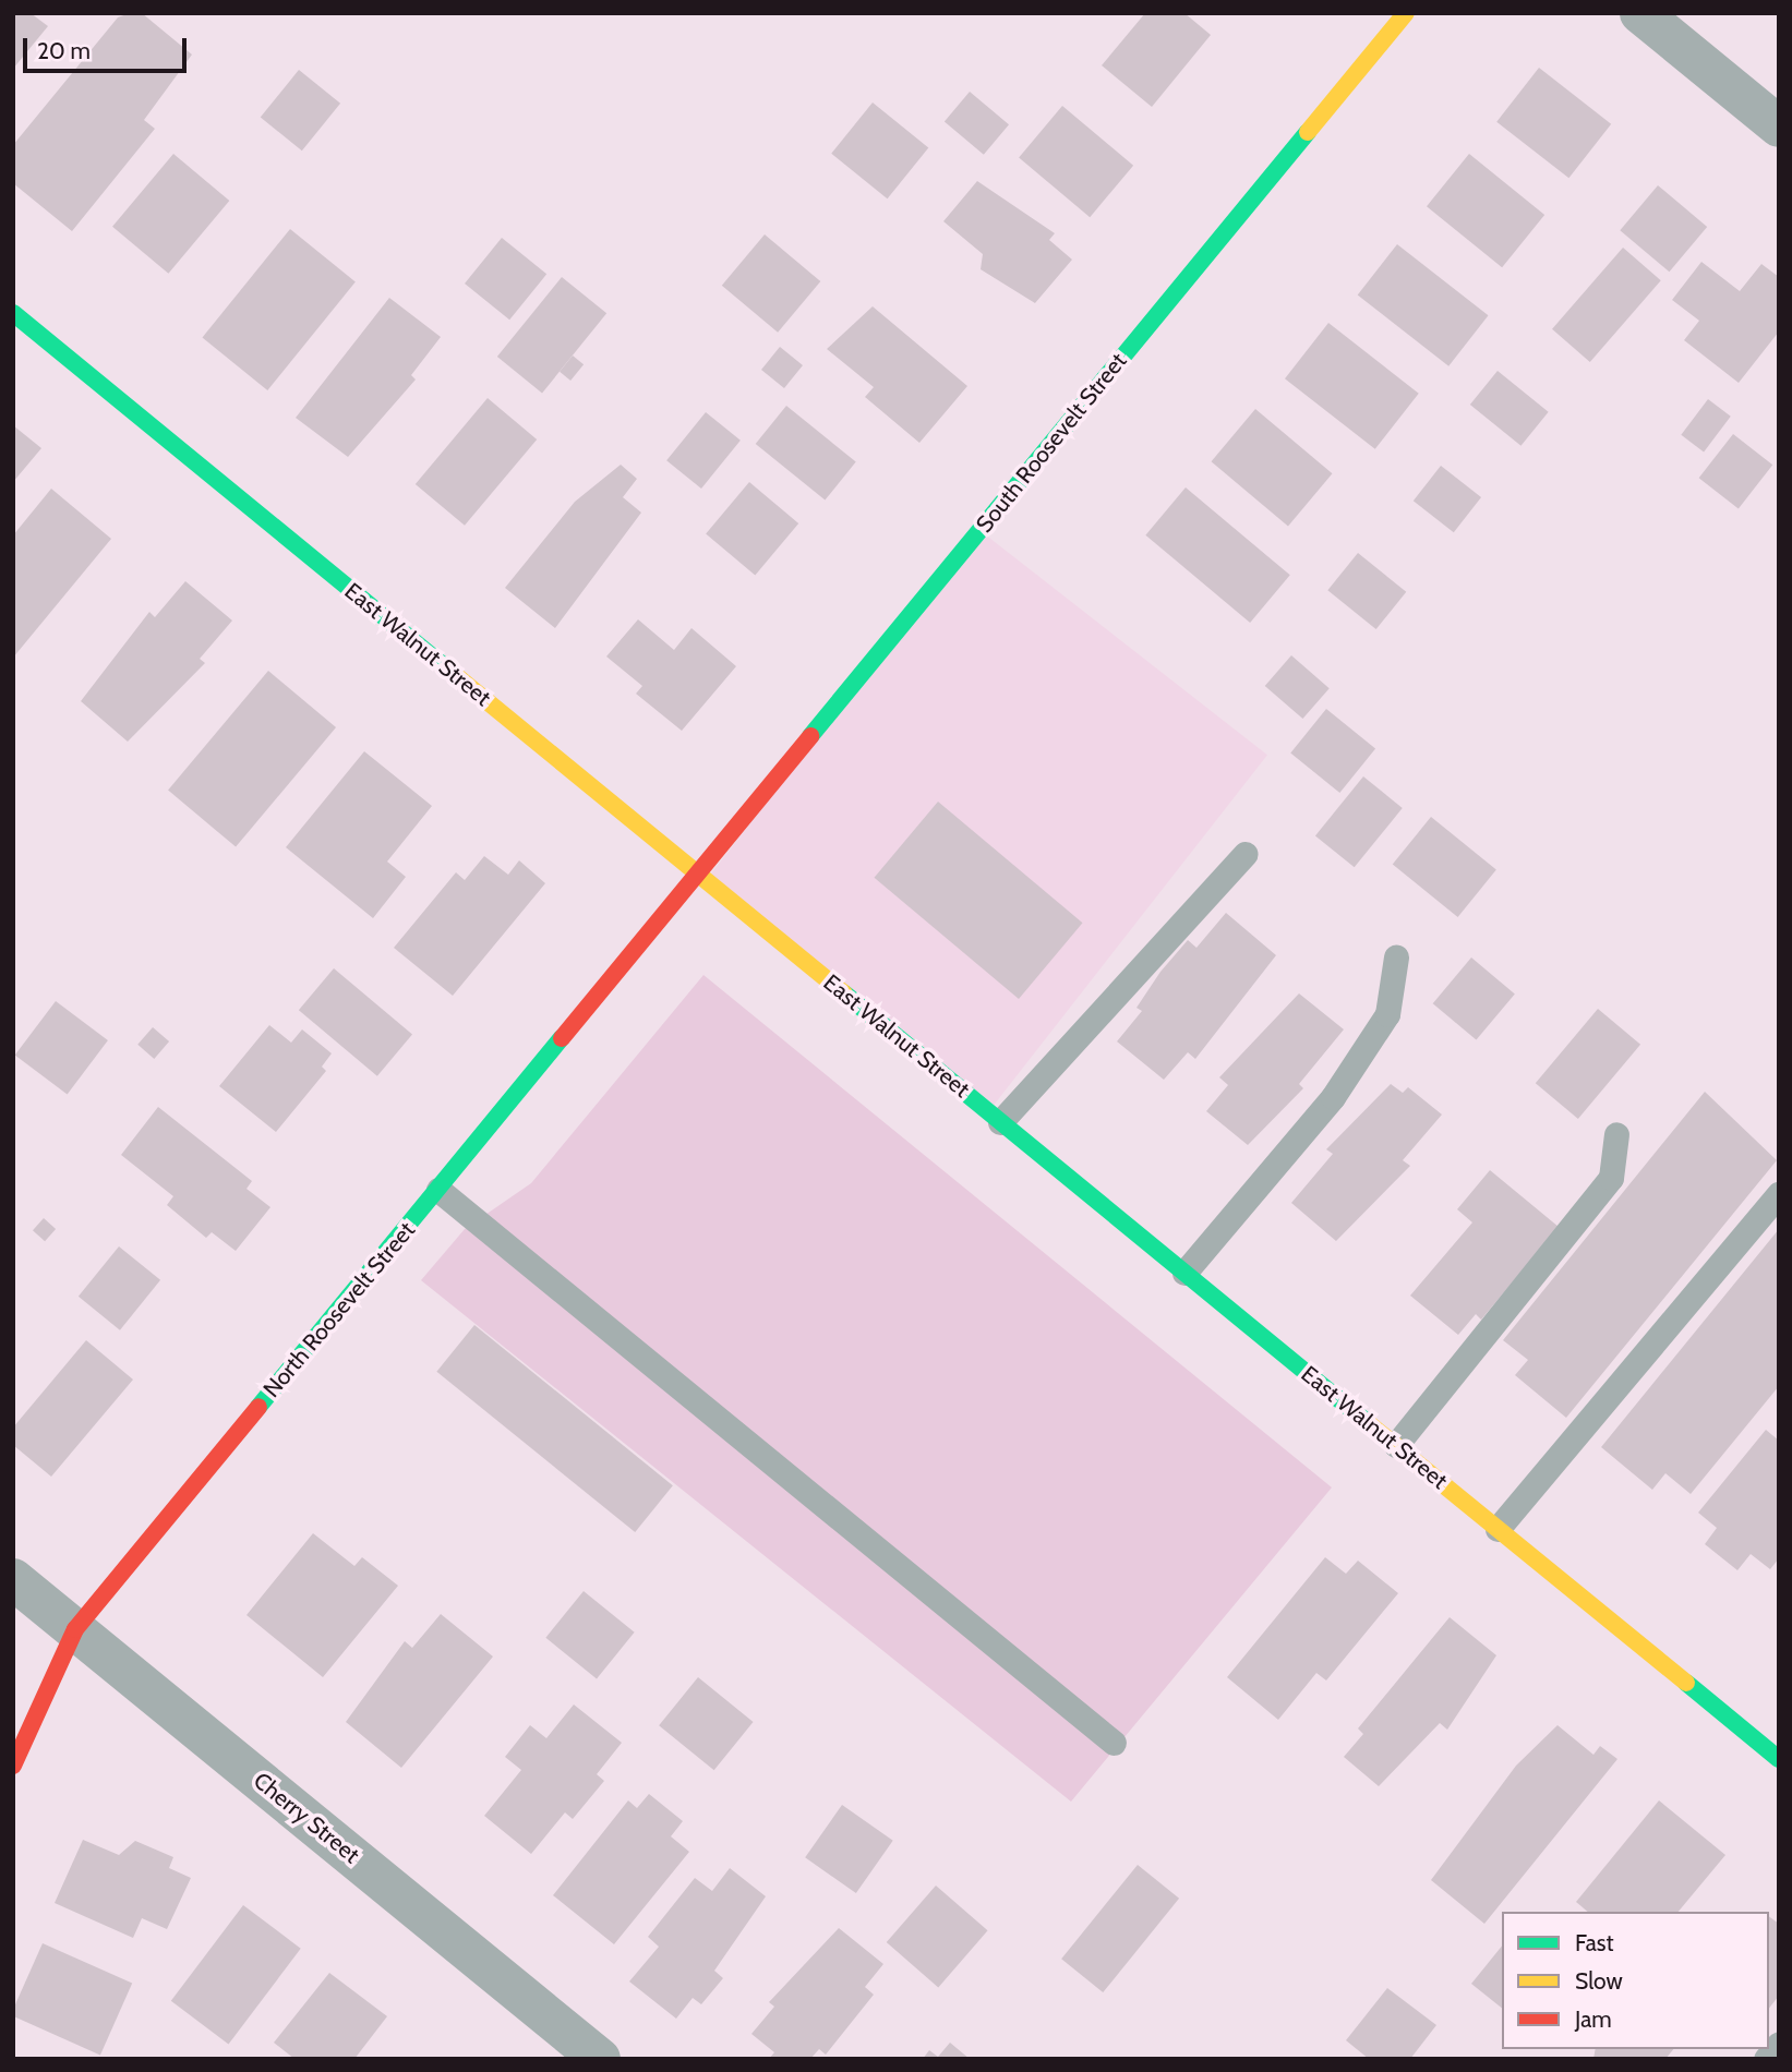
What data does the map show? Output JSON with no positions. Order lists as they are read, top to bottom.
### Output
{
  "streets": {
    "street": [
      "South Roosevelt Street",
      "East Walnut Street",
      "North Roosevelt Street",
      "Cherry Street"
    ]
  },
  "crossings": [
    ["South Roosevelt Street", "East Walnut Street"],
    ["South Roosevelt Street", "North Roosevelt Street"],
    ["East Walnut Street", "North Roosevelt Street"],
    ["North Roosevelt Street", "Cherry Street"]
  ],
  "legend": ["Fast", "Slow", "Jam"],
  "scale_bar": "20 m"
}
